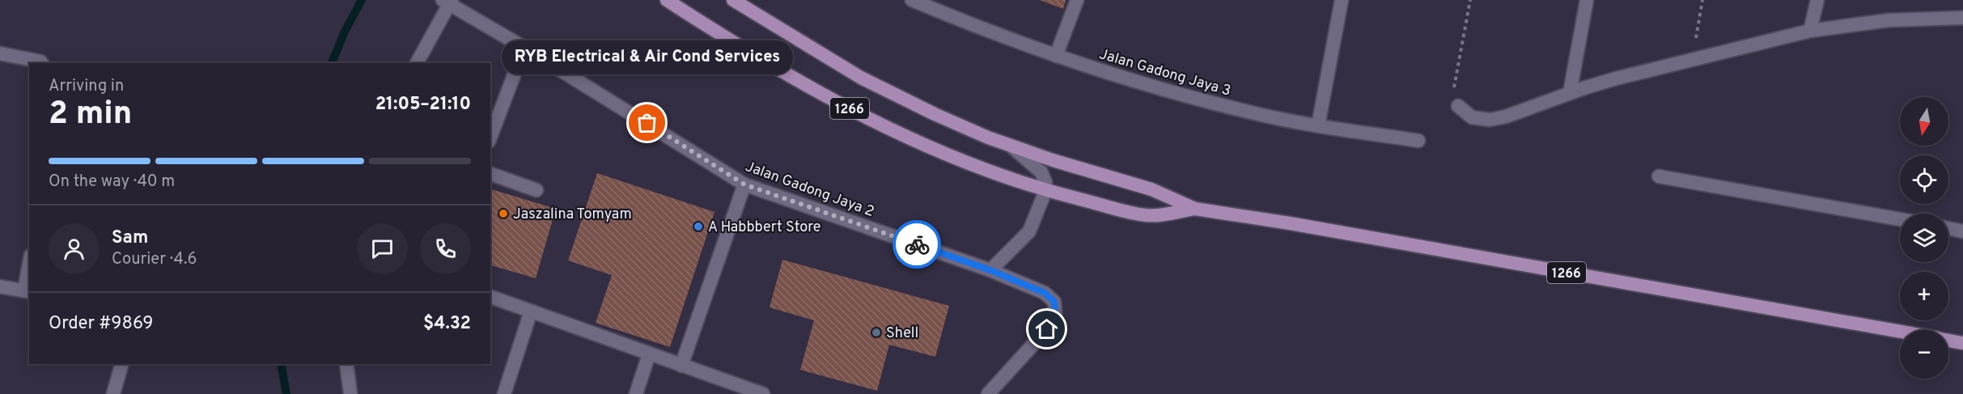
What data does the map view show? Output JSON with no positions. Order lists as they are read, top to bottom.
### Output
{
  "streets": {
    "main road": ["1266"],
    "street": ["Jalan Gadong Jaya 3", "Jalan Gadong Jaya 2"]
  },
  "places": [
    "RYB Electrical & Air Cond Services",
    "Jaszalina Tomyam",
    "A Habbbert Store",
    "Shell"
  ],
  "north": "bottom",
  "page": {
    "bubble": "RYB Electrical & Air Cond Services",
    "heading": ["2 min", "Arriving in", "21:05–21:10"],
    "panel": [
      "Sam",
      "Courier · 4.6",
      "Order #9869",
      "$4.32"
    ],
    "map_buttons": ["+", "−"],
    "bar": "On the way · 40 m"
  }
}
